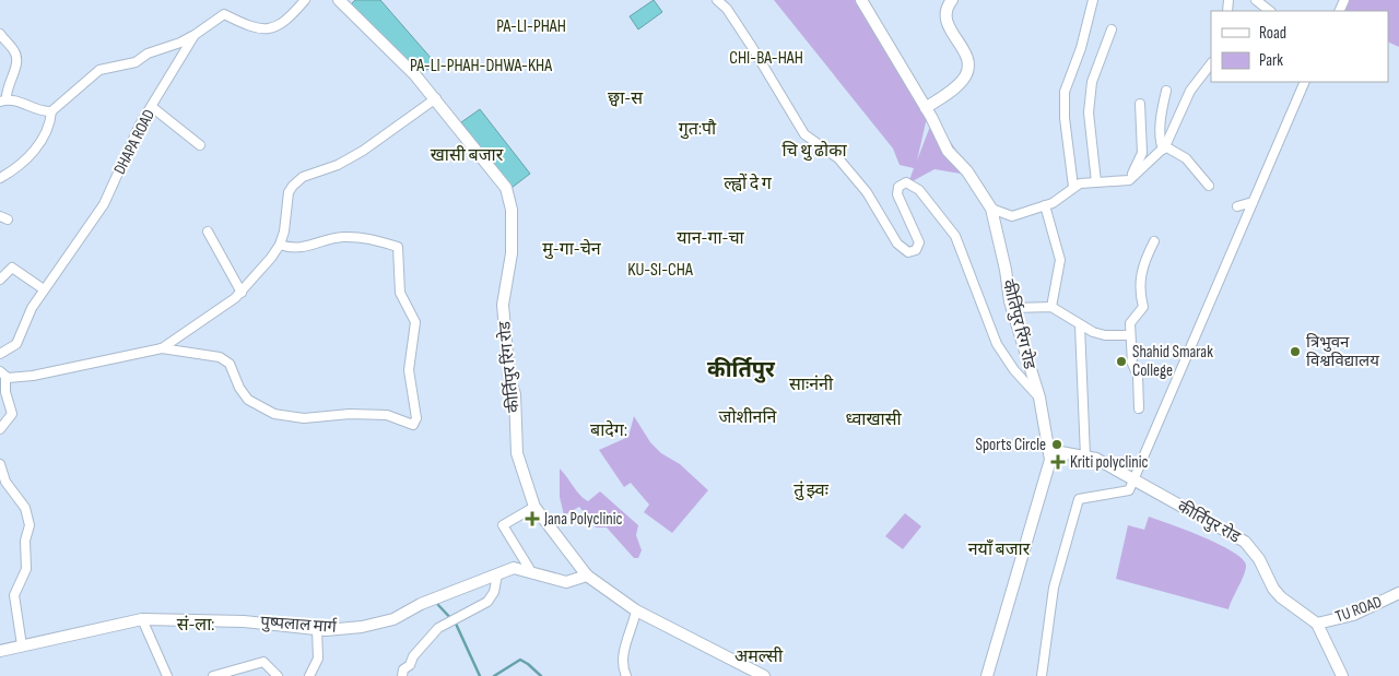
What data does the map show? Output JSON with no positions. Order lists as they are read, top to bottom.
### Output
{
  "streets": {
    "street": [
      "DHAPA ROAD",
      "कीर्तिपुर रिंग रोड",
      "कीर्तिपुर रोड",
      "TU ROAD",
      "पुष्पलाल मार्ग"
    ]
  },
  "crossings": [
    ["कीर्तिपुर रिंग रोड", "कीर्तिपुर रोड"],
    ["कीर्तिपुर रिंग रोड", "पुष्पलाल मार्ग"],
    ["कीर्तिपुर रोड", "TU ROAD"]
  ],
  "districts": [
    "PA-LI-PHAH",
    "CHI-BA-HAH",
    "PA-LI-PHAH-DHWA-KHA",
    "छ्वा-स",
    "गुत:पौ",
    "चि थु ढोका",
    "खासी बजार",
    "ल्ह्वों दे ग",
    "यान-गा-चा",
    "मु-गा-चेन",
    "KU-SI-CHA",
    "कीर्तिपुर",
    "साःनंनी",
    "जोशीननि",
    "ध्वाखासी",
    "बादेग:",
    "तुं झ्वः",
    "नयाँ बजार",
    "सं-ला:",
    "अमल्सी"
  ],
  "places": {
    "other": ["त्रिभुवन विश्वविद्यालय", "Shahid Smarak College", "Sports Circle"],
    "health": ["Kriti polyclinic", "Jana Polyclinic"]
  },
  "legend": ["Road", "Park"]
}
